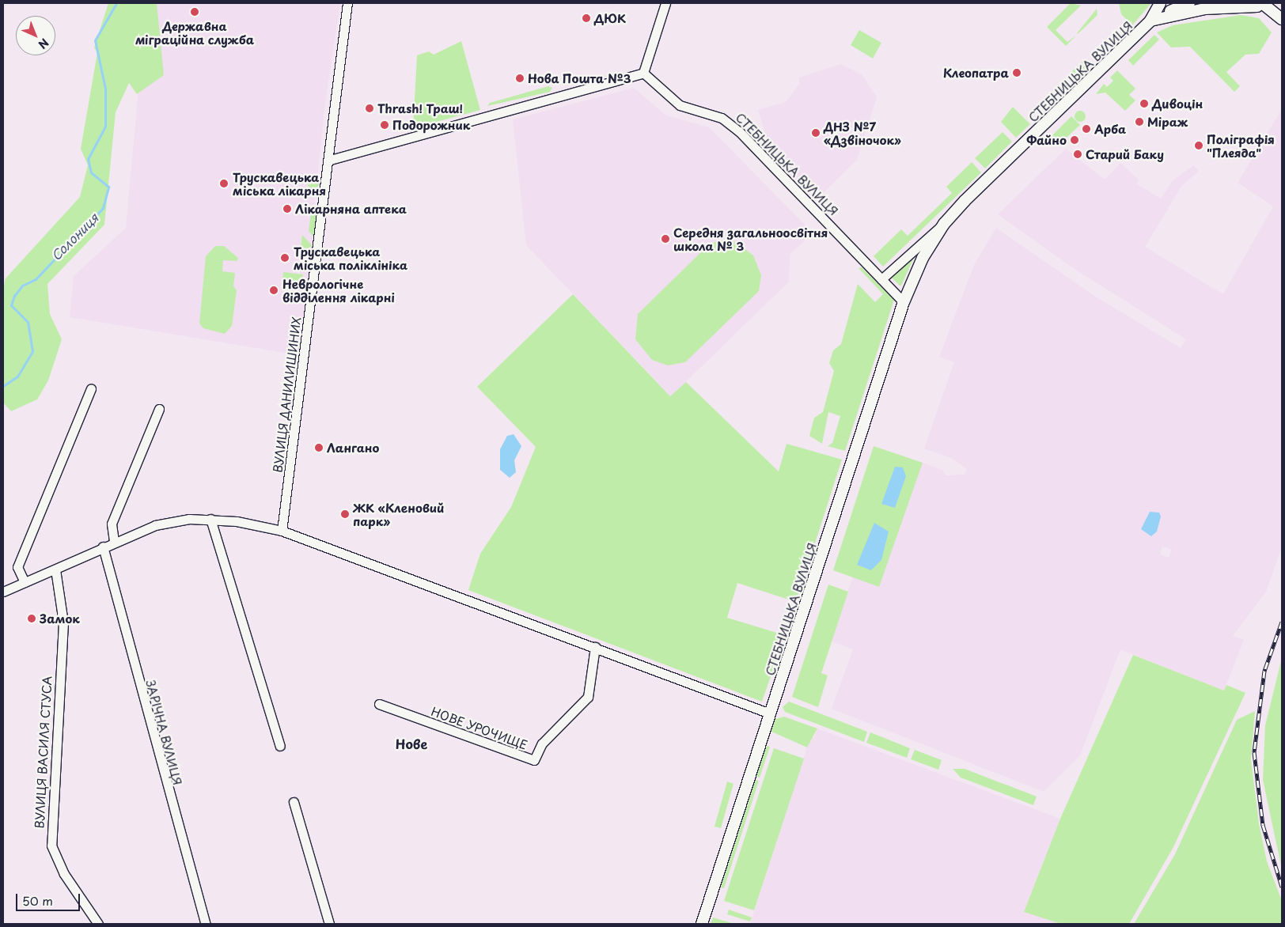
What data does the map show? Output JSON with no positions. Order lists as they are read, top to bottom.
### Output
{
  "streets": {
    "street": [
      "СТЕБНИЦЬКА ВУЛИЦЯ",
      "ВУЛИЦЯ ДАНИЛИШИНИХ",
      "НОВЕ УРОЧИЩЕ",
      "ЗАРІЧНА ВУЛИЦЯ",
      "ВУЛИЦЯ ВАСИЛЯ СТУСА"
    ]
  },
  "districts": ["Нове"],
  "water": ["Солониця"],
  "places": [
    "Державна міграційна служба",
    "ДЮК",
    "Клеопатра",
    "Нова Пошта №3",
    "Дивоцін",
    "Thrash! Траш!",
    "Міраж",
    "Подорожник",
    "Арба",
    "ДНЗ №7 «Дзвіночок»",
    "Файно",
    "Поліграфія \"Плеяда\"",
    "Старий Баку",
    "Трускавецька міська лікарня",
    "Лікарняна аптека",
    "Середня загальноосвітня школа № 3",
    "Трускавецька міська поліклініка",
    "Неврологічне відділення лікарні",
    "Лангано",
    "ЖК «Кленовий парк»",
    "Замок"
  ],
  "scale_bar": "50 m",
  "north": "bottom right"
}
